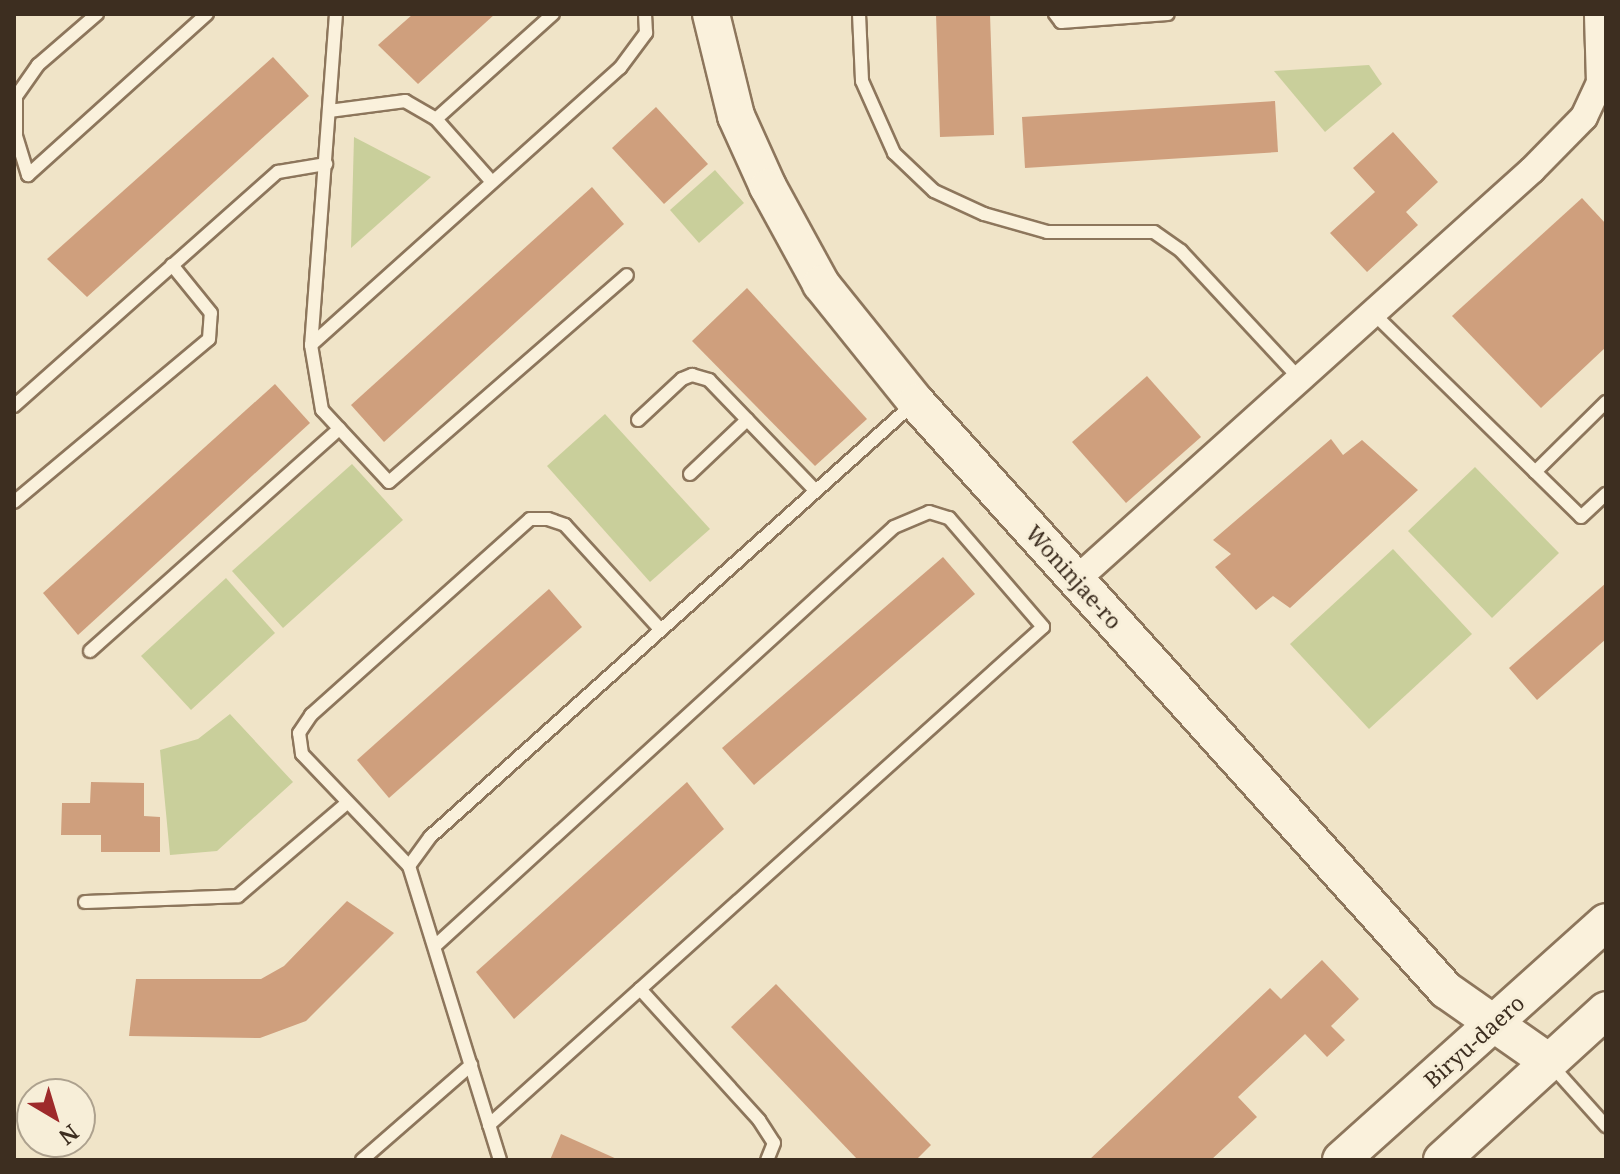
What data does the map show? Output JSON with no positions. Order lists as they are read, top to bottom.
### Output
{
  "streets": {
    "main road": ["Woninjae-ro", "Biryu-daero"]
  },
  "crossings": [
    ["Woninjae-ro", "Biryu-daero"]
  ],
  "north": "bottom right"
}
